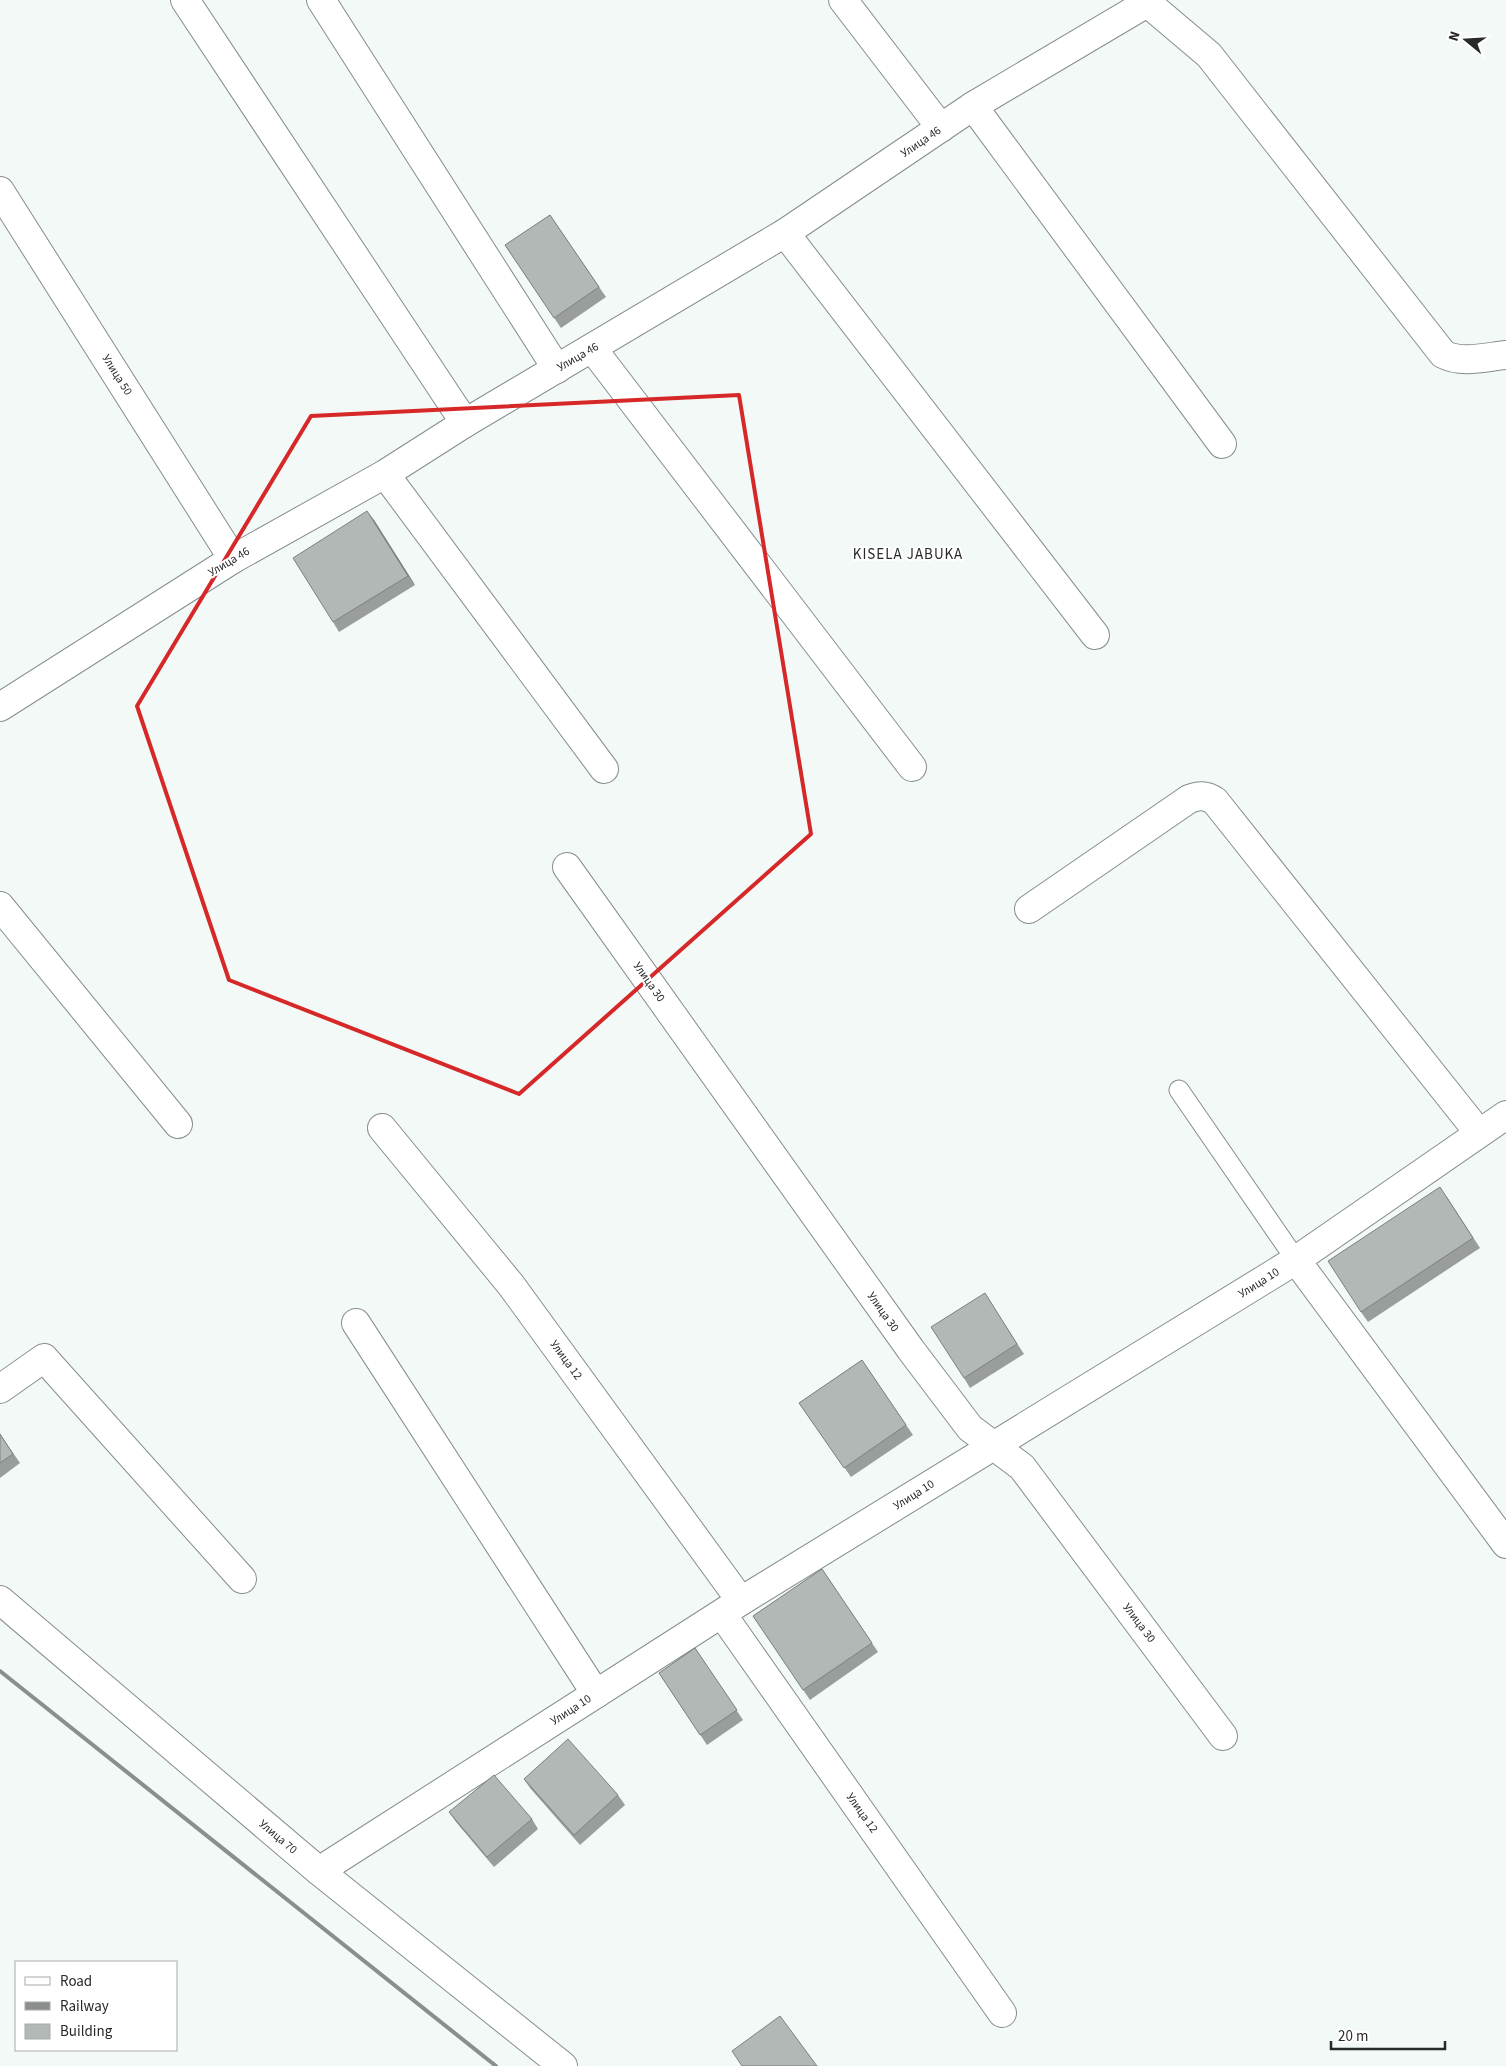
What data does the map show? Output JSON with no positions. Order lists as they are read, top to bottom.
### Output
{
  "streets": {
    "street": [
      "Улица 46",
      "Улица 50",
      "Улица 30",
      "Улица 10",
      "Улица 12",
      "Улица 70"
    ]
  },
  "crossings": [
    ["Улица 46", "Улица 50"],
    ["Улица 30", "Улица 10"],
    ["Улица 10", "Улица 12"],
    ["Улица 10", "Улица 70"]
  ],
  "districts": ["KISELA JABUKA"],
  "legend": ["Road", "Railway", "Building"],
  "scale_bar": "20 m",
  "north": "left"
}
